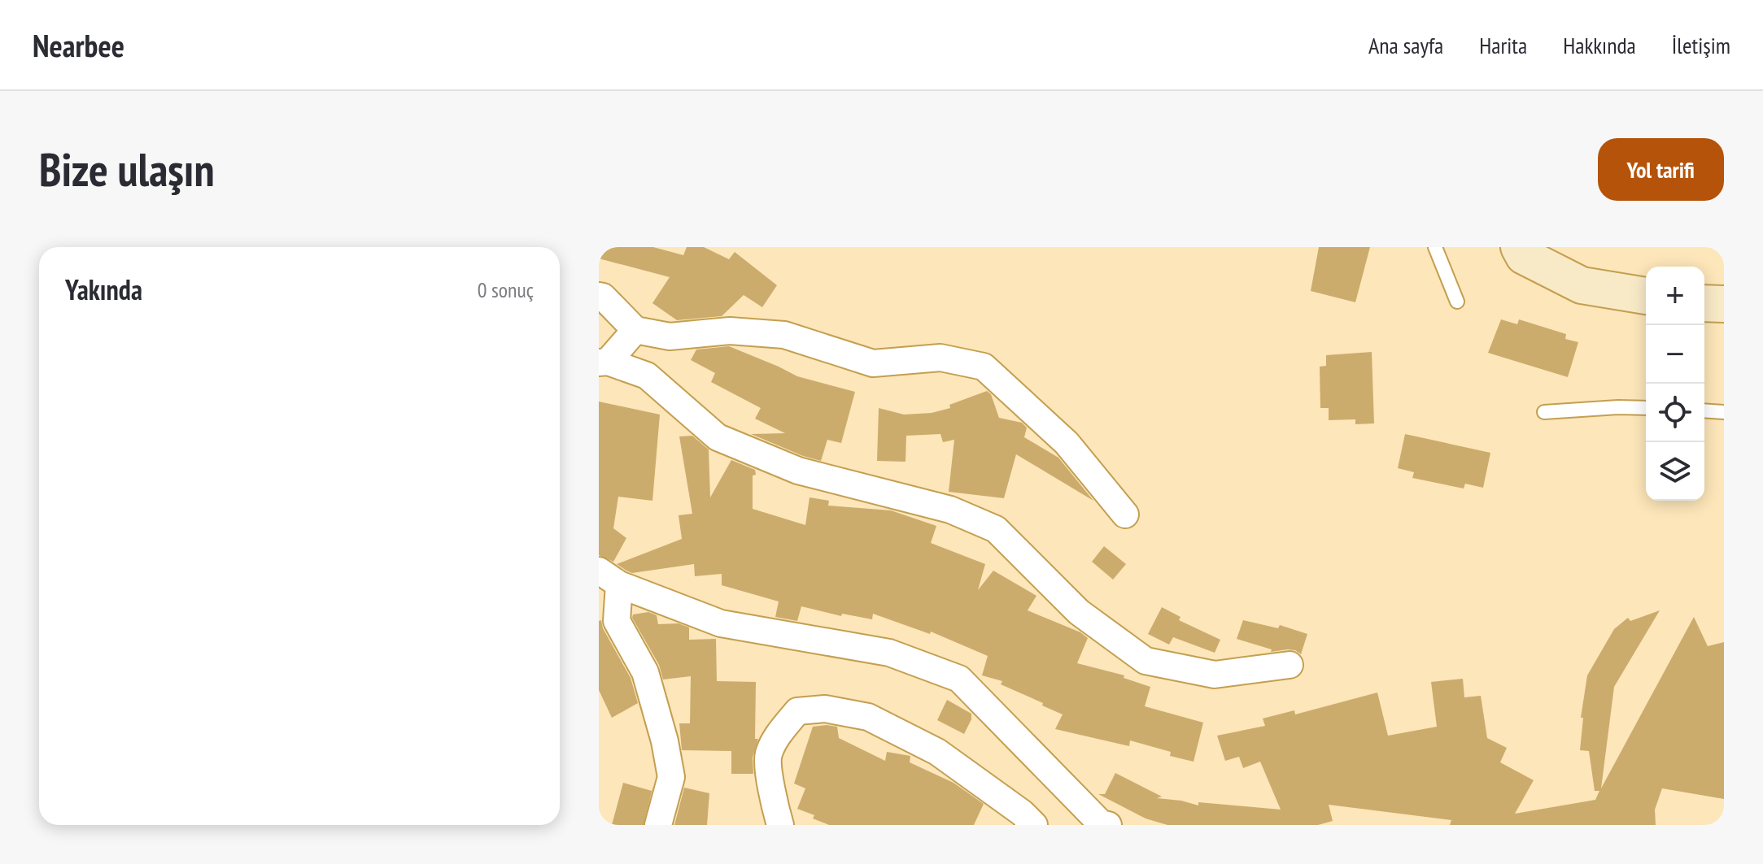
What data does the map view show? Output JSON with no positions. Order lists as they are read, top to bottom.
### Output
{
  "page": {
    "header": "Nearbee",
    "nav": [
      "Ana sayfa",
      "Harita",
      "Hakkında",
      "İletişim"
    ],
    "buttons": "Yol tarifi",
    "title": "Bize ulaşın",
    "heading": ["Yakında", "0 sonuç"],
    "map_buttons": ["+", "−"]
  }
}
